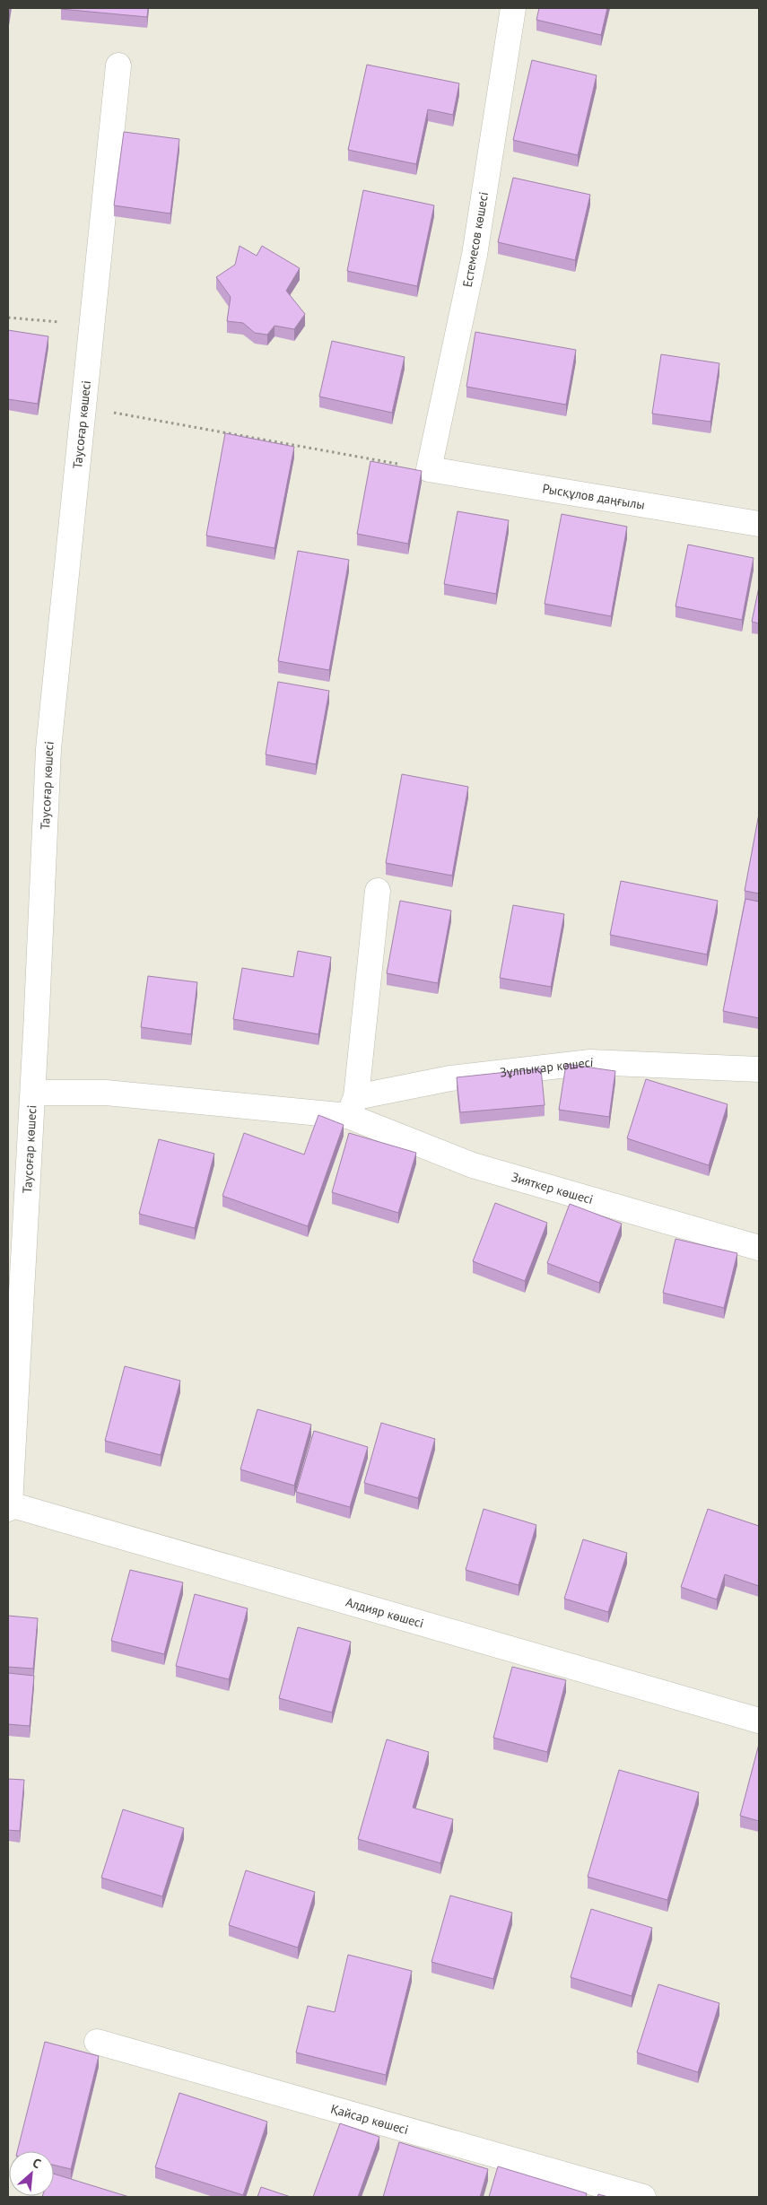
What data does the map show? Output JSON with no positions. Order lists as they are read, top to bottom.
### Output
{
  "streets": {
    "street": [
      "Естемесов көшесі",
      "Тауcоғар көшесі",
      "Рысқұлов даңғылы",
      "Зұлпықар көшесі",
      "Зияткер көшесі",
      "Алдияр көшесі",
      "Қайсар көшесі"
    ]
  },
  "crossings": [
    ["Естемесов көшесі", "Рысқұлов даңғылы"],
    ["Тауcоғар көшесі", "Алдияр көшесі"],
    ["Зұлпықар көшесі", "Зияткер көшесі"]
  ],
  "north": "top right"
}
